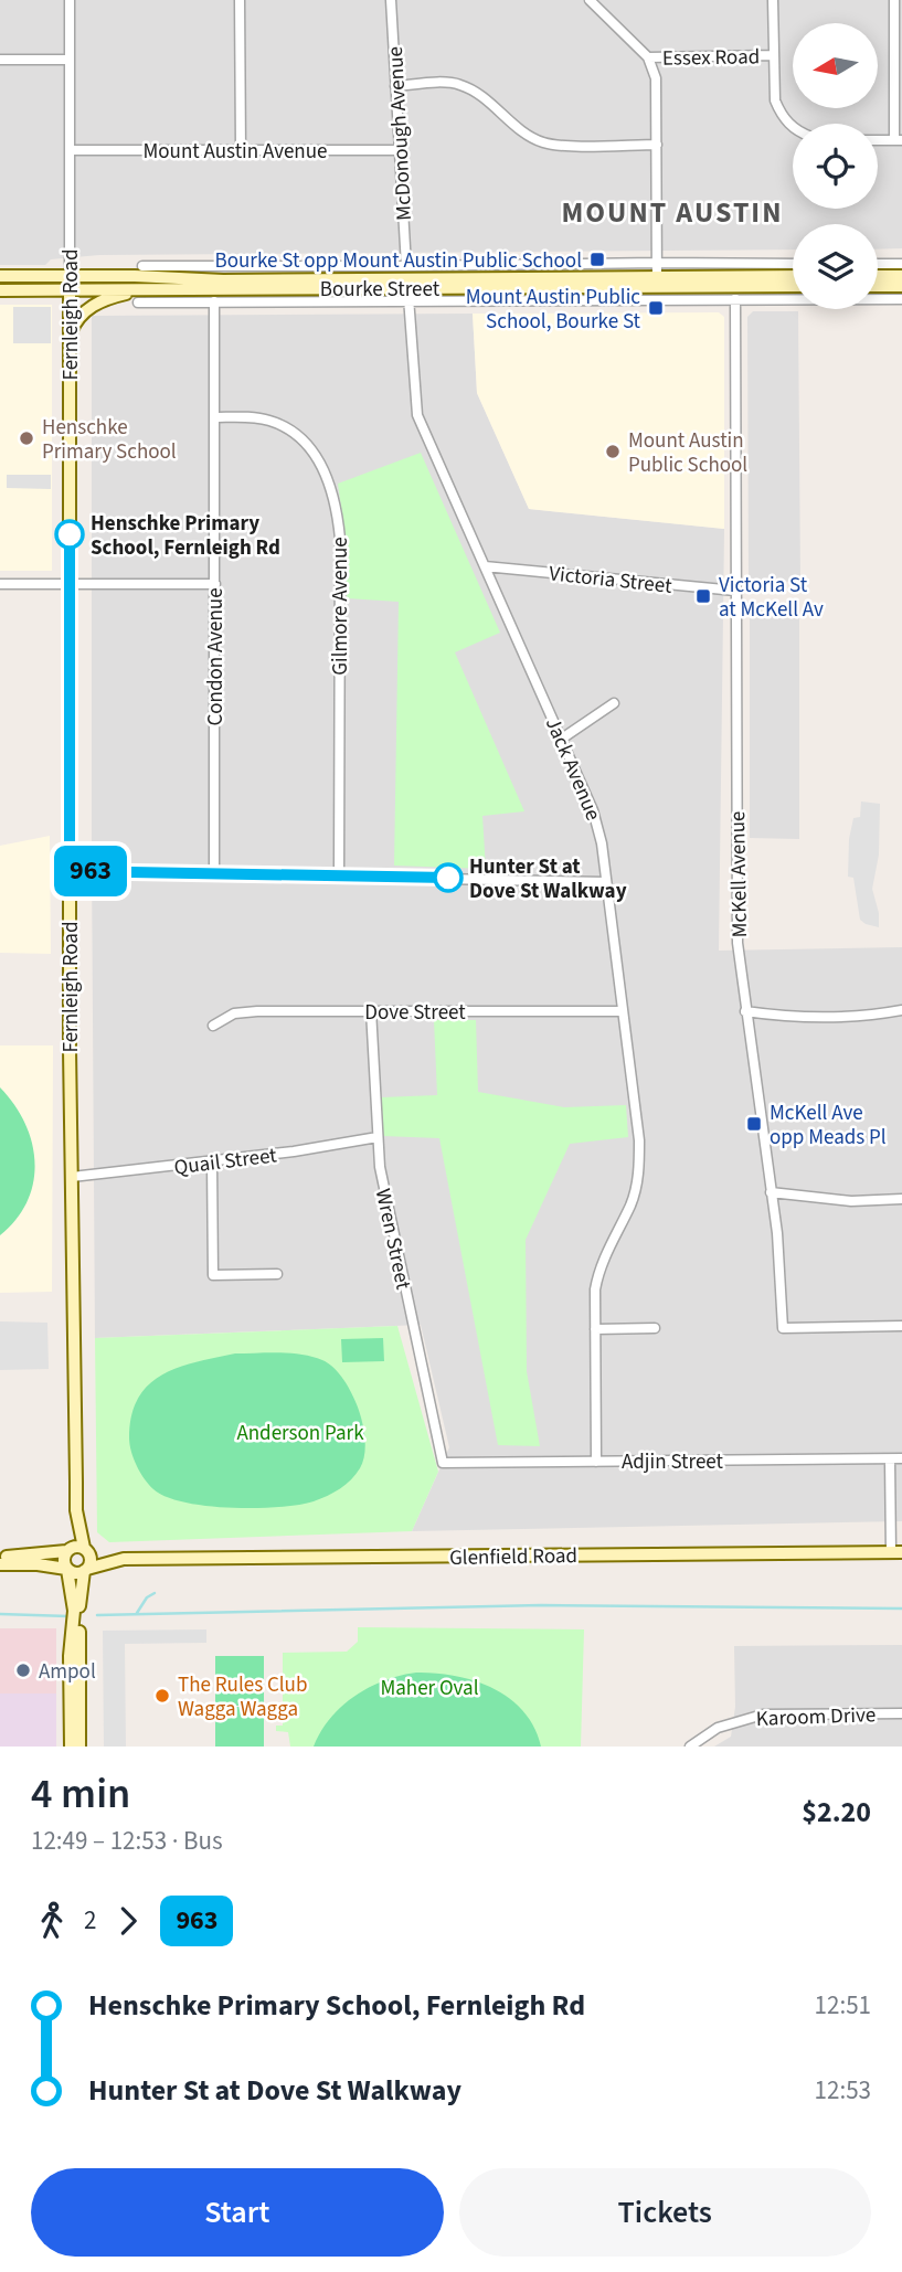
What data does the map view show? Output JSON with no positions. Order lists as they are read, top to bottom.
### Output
{
  "streets": {
    "main road": ["Bourke Street", "Fernleigh Road", "Glenfield Road"],
    "street": [
      "Essex Road",
      "McDonough Avenue",
      "Mount Austin Avenue",
      "Victoria Street",
      "Gilmore Avenue",
      "Condon Avenue",
      "Jack Avenue",
      "McKell Avenue",
      "Dove Street",
      "Quail Street",
      "Wren Street",
      "Adjin Street",
      "Karoom Drive"
    ]
  },
  "crossings": [
    ["McDonough Avenue", "Mount Austin Avenue"],
    ["McDonough Avenue", "Bourke Street"],
    ["McDonough Avenue", "Jack Avenue"],
    ["Mount Austin Avenue", "Fernleigh Road"],
    ["Bourke Street", "Fernleigh Road"],
    ["Bourke Street", "Condon Avenue"],
    ["Bourke Street", "Jack Avenue"],
    ["Bourke Street", "McKell Avenue"],
    ["Fernleigh Road", "Quail Street"],
    ["Fernleigh Road", "Glenfield Road"],
    ["Victoria Street", "Jack Avenue"],
    ["Victoria Street", "McKell Avenue"],
    ["Gilmore Avenue", "Condon Avenue"],
    ["Jack Avenue", "Dove Street"],
    ["Jack Avenue", "Adjin Street"],
    ["Dove Street", "Wren Street"],
    ["Quail Street", "Wren Street"],
    ["Wren Street", "Adjin Street"]
  ],
  "districts": ["MOUNT AUSTIN"],
  "parks": ["Anderson Park", "Maher Oval"],
  "places": {
    "transit": [
      "Bourke St opp Mount Austin Public School",
      "Mount Austin Public School, Bourke St",
      "Victoria St at McKell Av",
      "McKell Ave opp Meads Pl"
    ],
    "other": [
      "Henschke Primary School",
      "Mount Austin Public School",
      "Henschke Primary School, Fernleigh Rd",
      "Hunter St at Dove St Walkway",
      "Ampol",
      "The Rules Club Wagga Wagga"
    ]
  },
  "lines": ["bus line 963"],
  "north": "left",
  "page": {
    "on_map": "963",
    "heading": ["4 min", "12:49 – 12:53 · Bus", "$2.20"],
    "legs": ["2", "963"],
    "list": [
      {
        "name": "Henschke Primary School, Fernleigh Rd",
        "value": "12:51"
      },
      {
        "name": "Hunter St at Dove St Walkway",
        "value": "12:53"
      }
    ],
    "buttons": ["Start", "Tickets"]
  }
}
